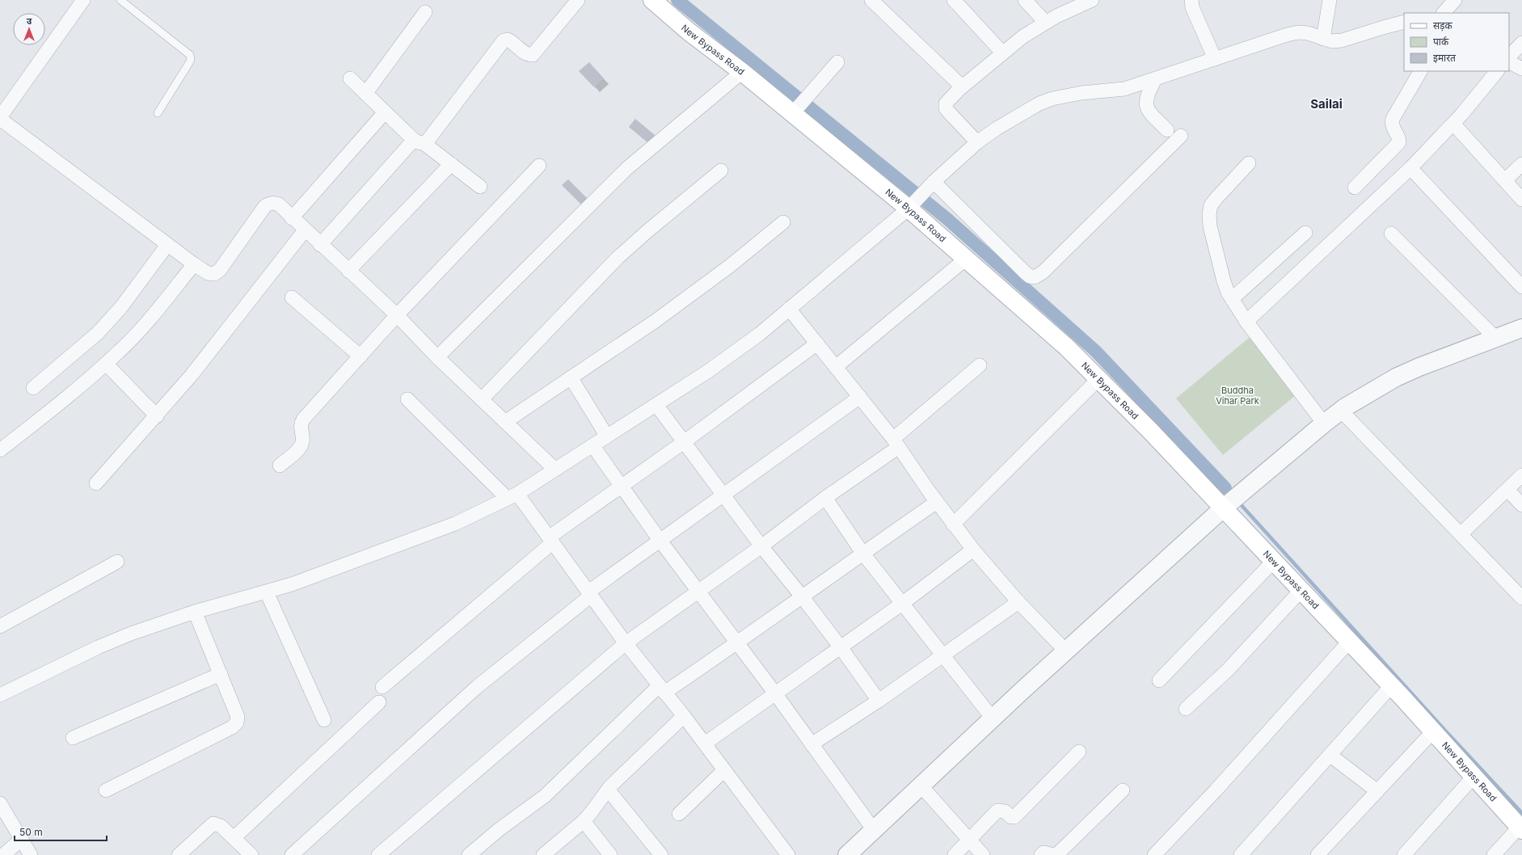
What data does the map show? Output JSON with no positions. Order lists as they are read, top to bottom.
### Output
{
  "streets": {
    "main road": ["New Bypass Road"]
  },
  "districts": ["Sailai"],
  "parks": ["Buddha Vihar Park"],
  "legend": ["सड़क", "पार्क", "इमारत"],
  "scale_bar": "50 m",
  "north": "top"
}
